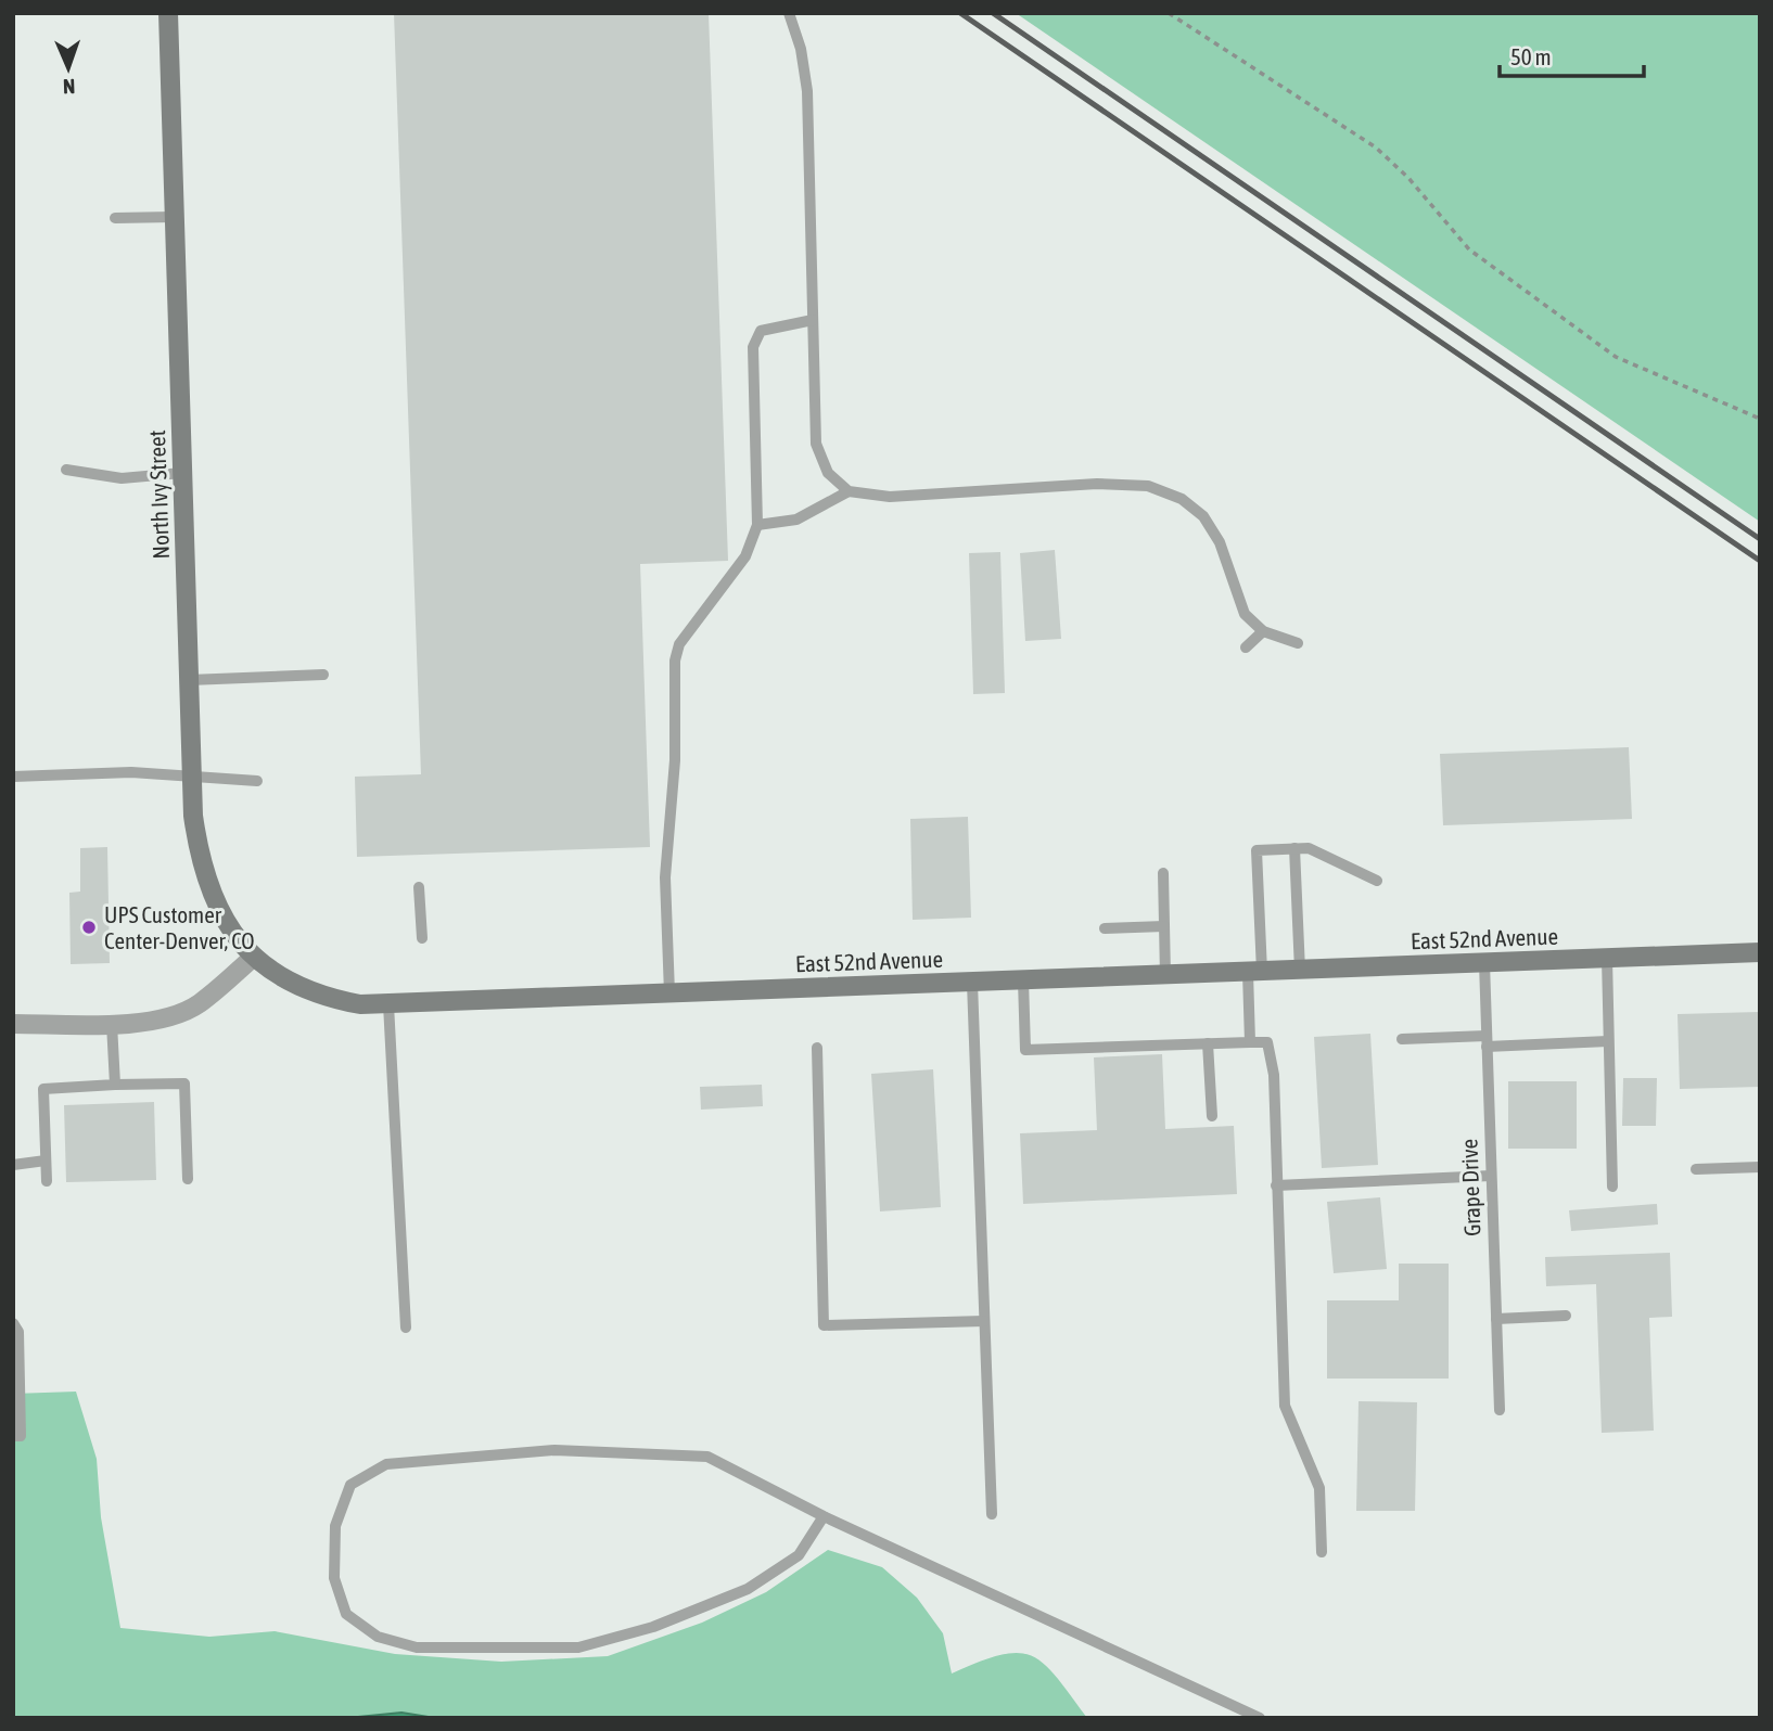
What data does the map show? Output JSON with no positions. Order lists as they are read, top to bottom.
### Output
{
  "streets": {
    "street": ["North Ivy Street", "East 52nd Avenue"],
    "lane": ["Grape Drive"]
  },
  "crossings": [
    ["North Ivy Street", "East 52nd Avenue"],
    ["East 52nd Avenue", "Grape Drive"]
  ],
  "places": ["UPS Customer Center-Denver, CO"],
  "scale_bar": "50 m",
  "north": "bottom"
}
